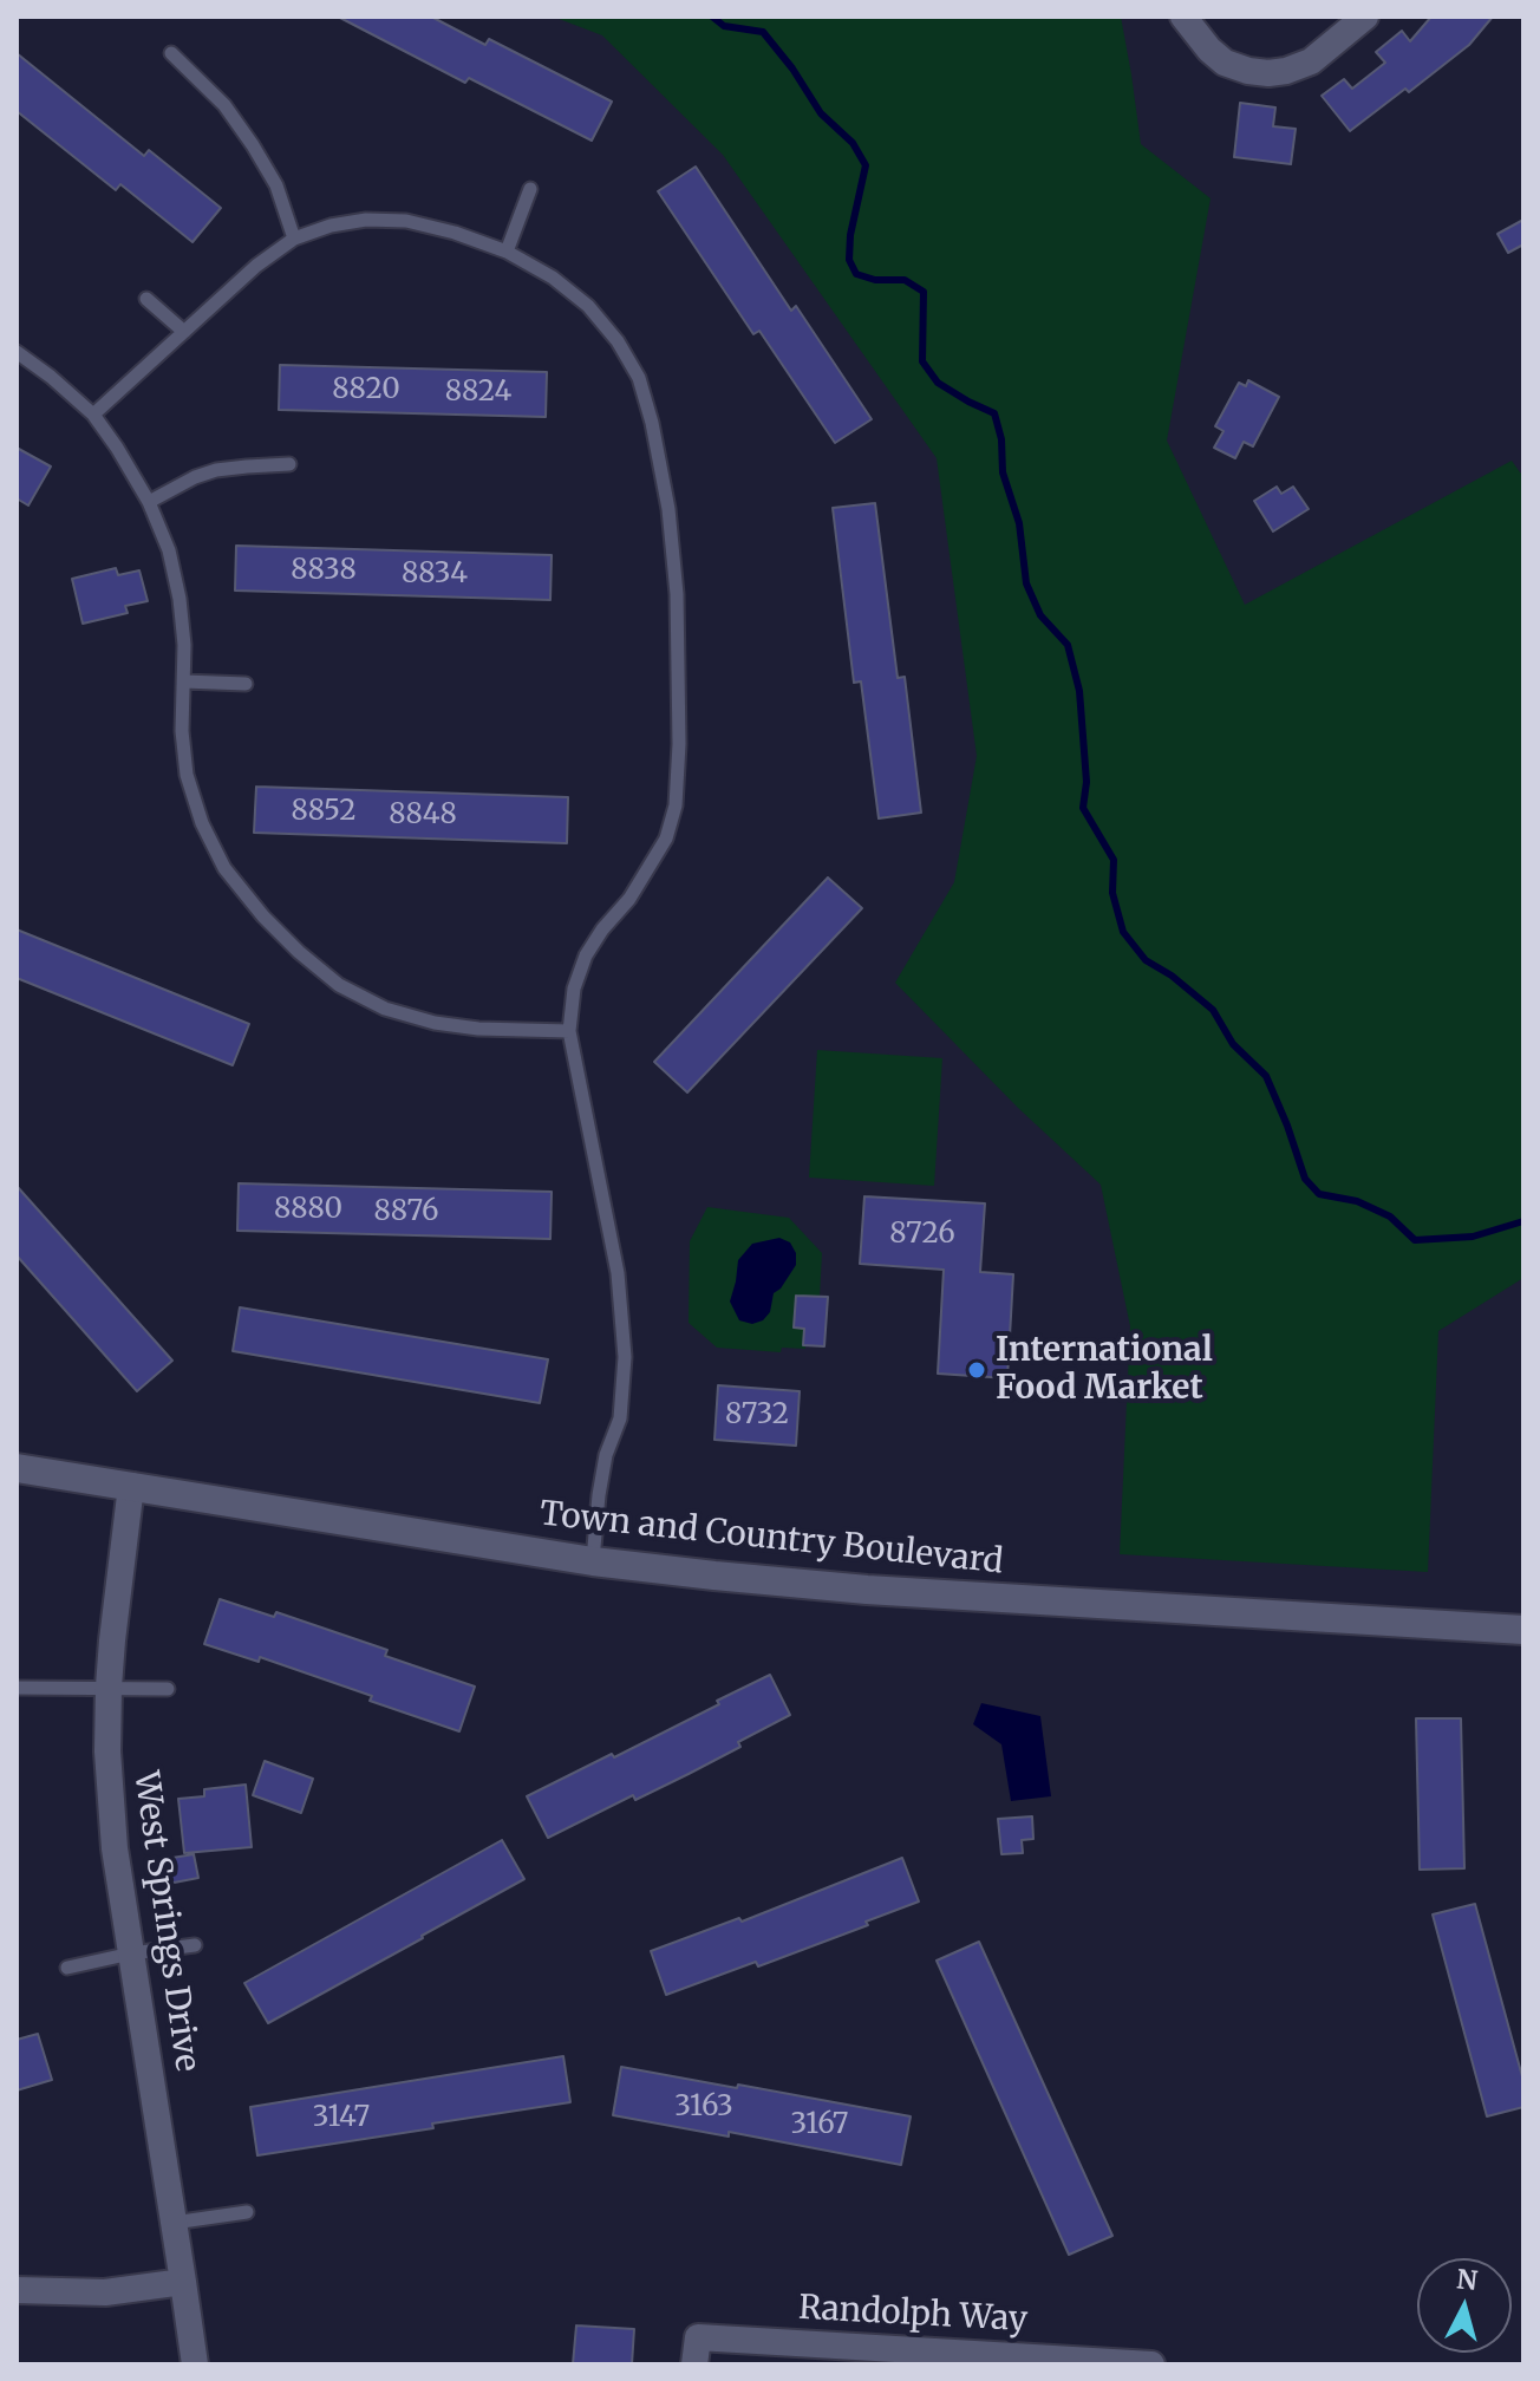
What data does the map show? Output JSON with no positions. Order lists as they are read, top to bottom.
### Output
{
  "streets": {
    "street": ["Town and Country Boulevard", "West Springs Drive", "Randolph Way"]
  },
  "crossings": [
    ["Town and Country Boulevard", "West Springs Drive"]
  ],
  "places": ["International Food Market"],
  "house_numbers": [
    "8820",
    "8824",
    "8838",
    "8834",
    "8852",
    "8848",
    "8880",
    "8876",
    "8726",
    "8732",
    "3163",
    "3147",
    "3167"
  ],
  "north": "top"
}
